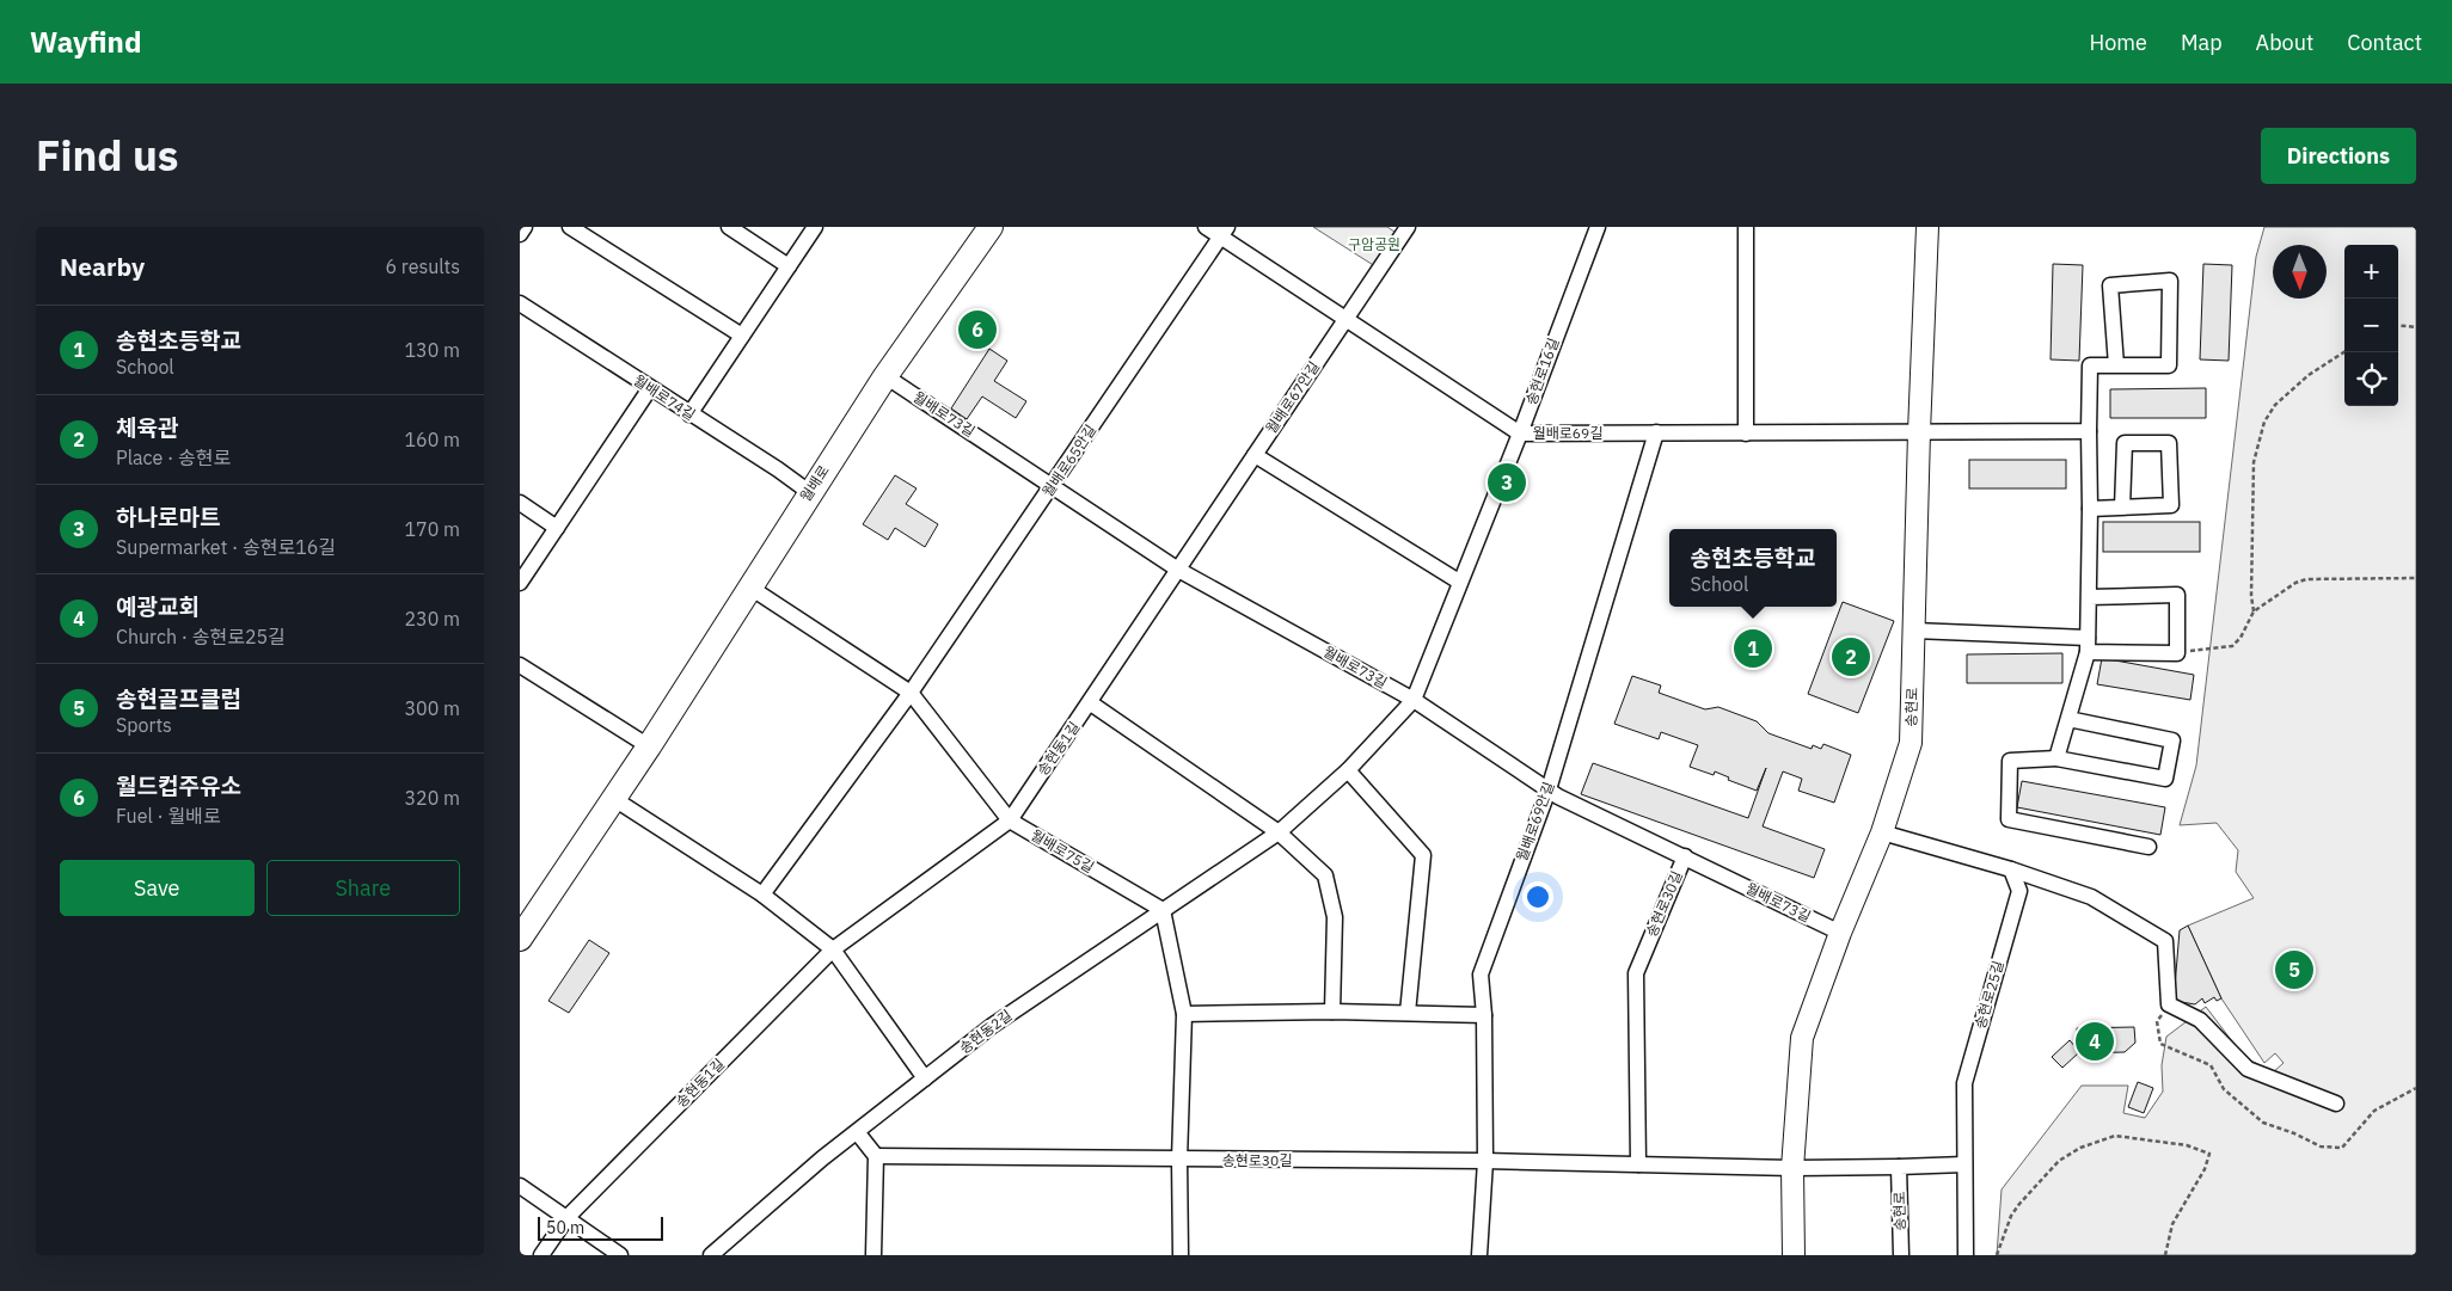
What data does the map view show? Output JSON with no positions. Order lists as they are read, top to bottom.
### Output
{
  "streets": {
    "main road": ["월배로", "송현로"],
    "street": [
      "송현로16길",
      "월배로74길",
      "월배로67안길",
      "월배로73길",
      "월배로69길",
      "월배로65안길",
      "송현동1길",
      "월배로69안길",
      "월배로75길",
      "송현로30길",
      "송현로25길",
      "송현동2길"
    ]
  },
  "crossings": [
    ["송현로16길", "월배로73길"],
    ["송현로16길", "월배로69길"],
    ["송현로16길", "송현동2길"],
    ["월배로74길", "월배로"],
    ["월배로67안길", "월배로73길"],
    ["월배로67안길", "월배로69길"],
    ["월배로67안길", "송현동1길"],
    ["월배로73길", "월배로65안길"],
    ["월배로73길", "월배로"],
    ["월배로73길", "송현로"],
    ["월배로73길", "송현동1길"],
    ["월배로73길", "월배로69안길"],
    ["월배로73길", "송현로30길"],
    ["월배로73길", "송현동2길"],
    ["월배로69길", "월배로65안길"],
    ["월배로69길", "송현로"],
    ["월배로69길", "월배로69안길"],
    ["월배로65안길", "월배로75길"],
    ["월배로", "월배로75길"],
    ["송현로", "송현로30길"],
    ["송현동1길", "월배로75길"],
    ["월배로69안길", "송현로30길"],
    ["월배로75길", "송현동2길"]
  ],
  "parks": ["구암공원"],
  "scale_bar": "50 m",
  "north": "bottom",
  "page": {
    "header": "Wayfind",
    "nav": [
      "Home",
      "Map",
      "About",
      "Contact"
    ],
    "title": "Find us",
    "buttons": [
      "Directions",
      ["Save", "Share"]
    ],
    "heading": ["Nearby", "6 results"],
    "map_buttons": ["+", "−"],
    "list": [
      {
        "mark": "1",
        "name": "송현초등학교",
        "note": "School",
        "value": "130 m"
      },
      {
        "mark": "2",
        "name": "체육관",
        "note": "Place · 송현로",
        "value": "160 m"
      },
      {
        "mark": "3",
        "name": "하나로마트",
        "note": "Supermarket · 송현로16길",
        "value": "170 m"
      },
      {
        "mark": "4",
        "name": "예광교회",
        "note": "Church · 송현로25길",
        "value": "230 m"
      },
      {
        "mark": "5",
        "name": "송현골프클럽",
        "note": "Sports",
        "value": "300 m"
      },
      {
        "mark": "6",
        "name": "월드컵주유소",
        "note": "Fuel · 월배로",
        "value": "320 m"
      }
    ],
    "pins": [
      "6",
      "3",
      "1",
      "2",
      "5",
      "4"
    ],
    "popup": ["송현초등학교", "School"],
    "scale": "50 m"
  }
}
